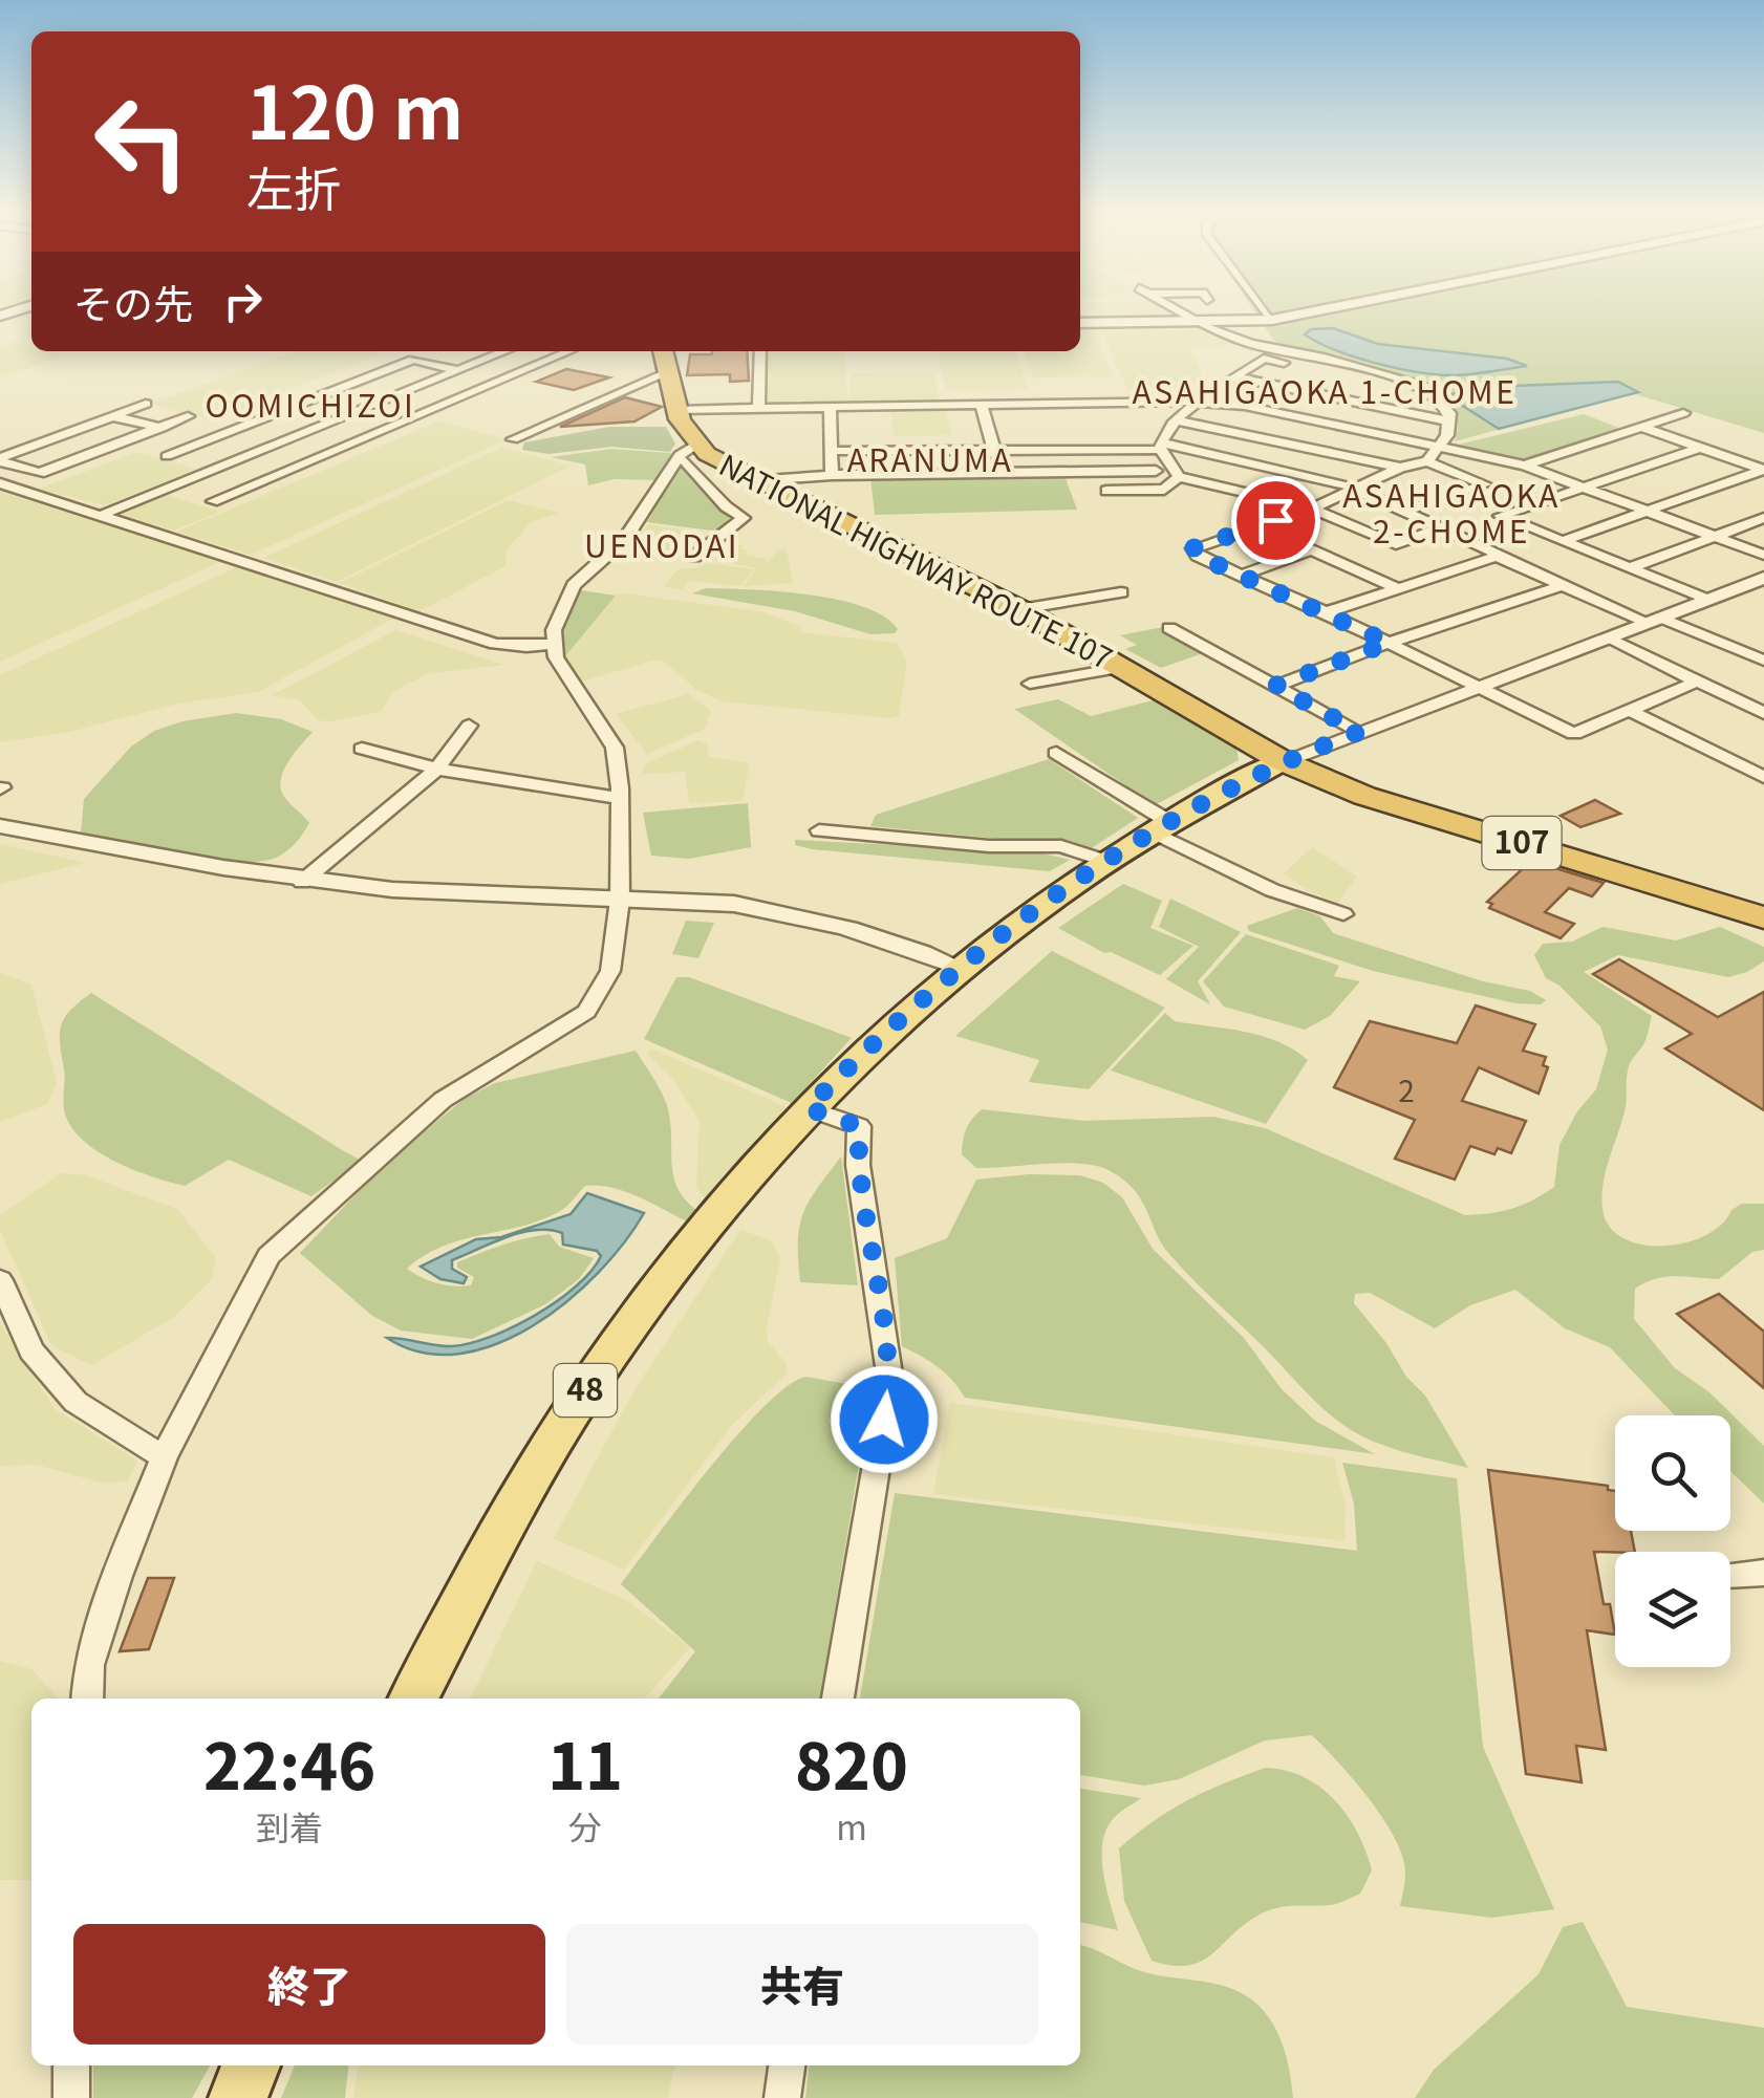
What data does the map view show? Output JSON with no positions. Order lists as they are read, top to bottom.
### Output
{
  "streets": {
    "highway": ["NATIONAL HIGHWAY ROUTE 107", "107"],
    "main road": ["48"]
  },
  "crossings": [
    ["NATIONAL HIGHWAY ROUTE 107", "48"]
  ],
  "districts": [
    "ASAHIGAOKA 1-CHOME",
    "OOMICHIZOI",
    "ARANUMA",
    "ASAHIGAOKA 2-CHOME",
    "UENODAI"
  ],
  "house_numbers": ["2"],
  "page": {
    "turn": ["120 m", "左折"],
    "then": "その先",
    "eta": [
      "22:46",
      "到着",
      "11",
      "分",
      "820",
      "m"
    ],
    "buttons": ["終了", "共有"]
  }
}
